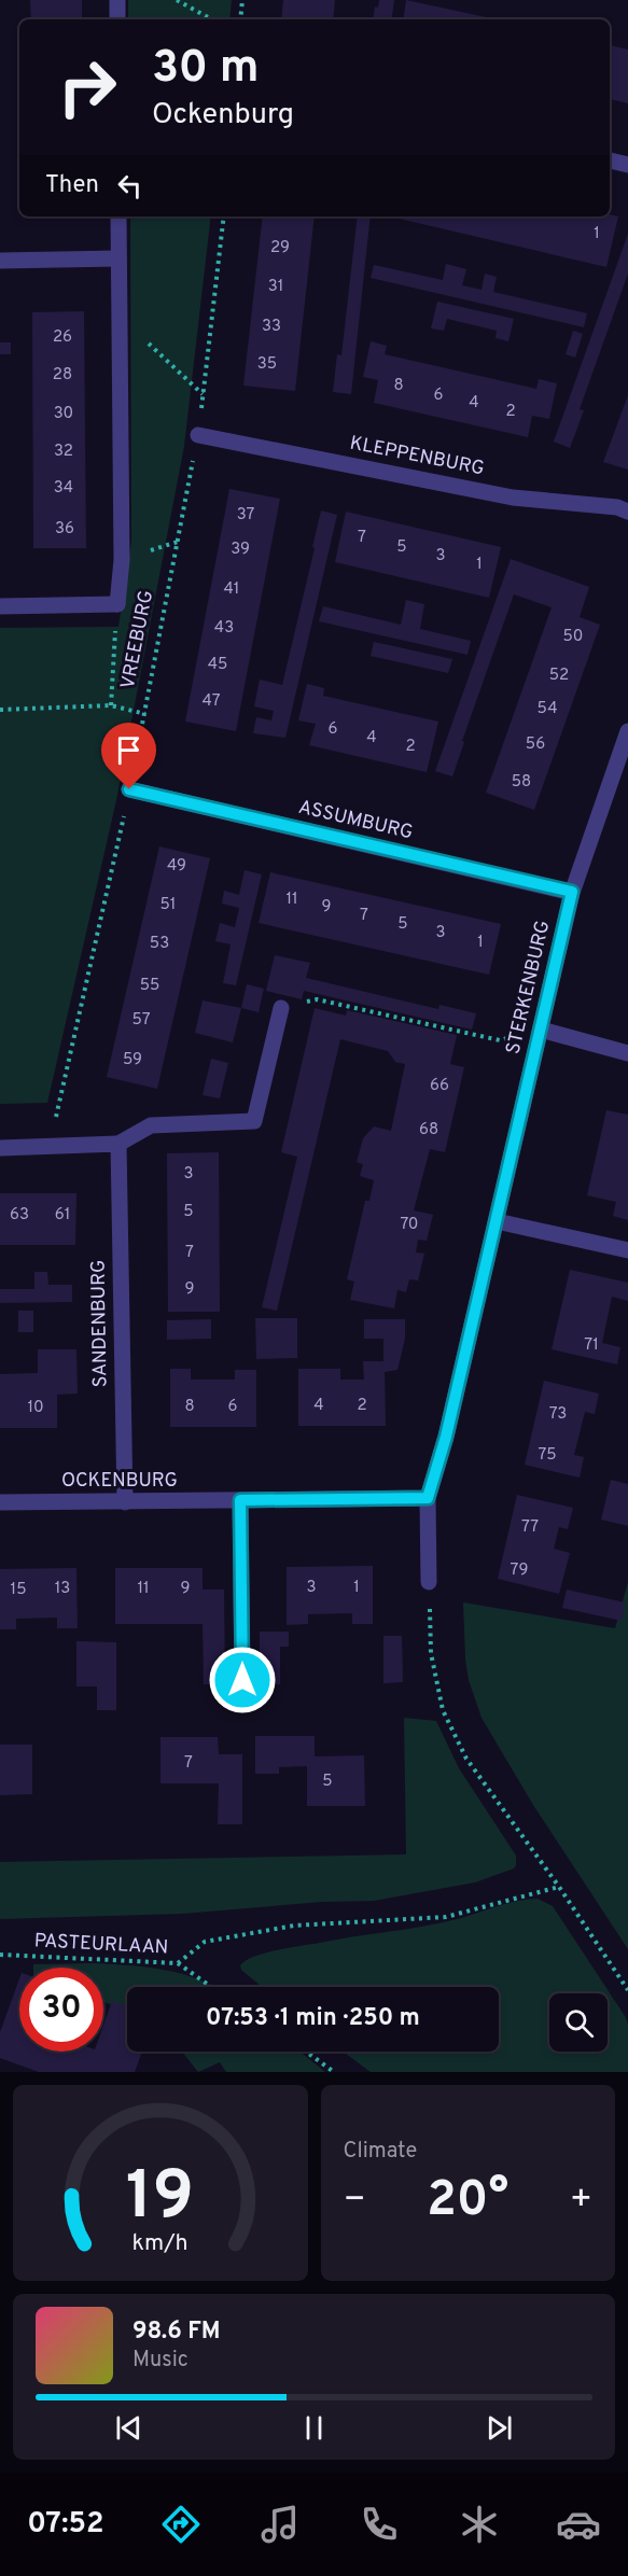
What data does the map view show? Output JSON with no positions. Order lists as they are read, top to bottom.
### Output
{
  "streets": {
    "street": [
      "KLEPPENBURG",
      "VREEBURG",
      "ASSUMBURG",
      "STERKENBURG",
      "SANDENBURG",
      "OCKENBURG"
    ],
    "path": ["PASTEURLAAN"]
  },
  "crossings": [
    ["KLEPPENBURG", "VREEBURG"],
    ["VREEBURG", "ASSUMBURG"],
    ["ASSUMBURG", "STERKENBURG"],
    ["STERKENBURG", "OCKENBURG"],
    ["SANDENBURG", "OCKENBURG"]
  ],
  "house_numbers": [
    "1",
    "29",
    "31",
    "33",
    "26",
    "35",
    "28",
    "8",
    "6",
    "4",
    "2",
    "30",
    "32",
    "34",
    "37",
    "36",
    "7",
    "5",
    "39",
    "3",
    "1",
    "41",
    "43",
    "50",
    "45",
    "52",
    "47",
    "54",
    "6",
    "4",
    "56",
    "2",
    "58",
    "49",
    "11",
    "51",
    "9",
    "7",
    "5",
    "3",
    "1",
    "53",
    "55",
    "57",
    "59",
    "66",
    "68",
    "3",
    "5",
    "63",
    "61",
    "70",
    "7",
    "9",
    "71",
    "4",
    "2",
    "8",
    "6",
    "10",
    "73",
    "75",
    "77",
    "79",
    "3",
    "1",
    "13",
    "11",
    "9",
    "15",
    "7",
    "5"
  ],
  "page": {
    "turn": ["30 m", "Ockenburg"],
    "then": "Then",
    "limit": "30",
    "trip": "07:53 · 1 min · 250 m",
    "tile": "Climate",
    "heat": ["−", "20°", "+"],
    "song": ["98.6 FM", "Music"],
    "tabs": "07:52",
    "gauge": ["19", "km/h"]
  }
}
